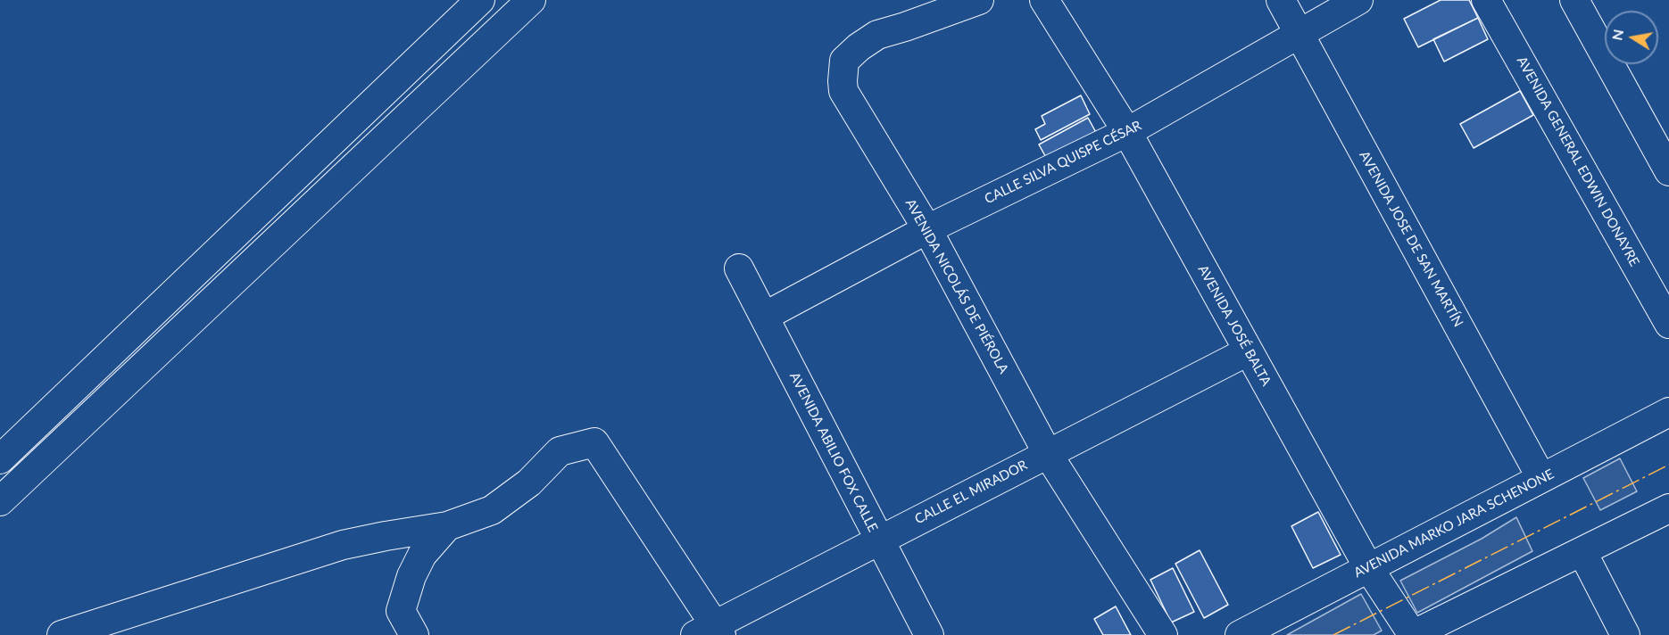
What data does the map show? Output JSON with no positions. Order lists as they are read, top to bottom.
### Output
{
  "streets": {
    "street": [
      "AVENIDA GENERAL EDWIN DONAYRE",
      "CALLE SILVA QUISPE CÉSAR",
      "AVENIDA JOSE DE SAN MARTÍN",
      "AVENIDA NICOLÁS DE PIÉROLA",
      "AVENIDA JOSÉ BALTA",
      "AVENIDA ABILIO FOX CALLE",
      "CALLE EL MIRADOR",
      "AVENIDA MARKO JARA SCHENONE"
    ]
  },
  "crossings": [
    ["CALLE SILVA QUISPE CÉSAR", "AVENIDA JOSE DE SAN MARTÍN"],
    ["CALLE SILVA QUISPE CÉSAR", "AVENIDA NICOLÁS DE PIÉROLA"],
    ["CALLE SILVA QUISPE CÉSAR", "AVENIDA JOSÉ BALTA"],
    ["CALLE SILVA QUISPE CÉSAR", "AVENIDA ABILIO FOX CALLE"],
    ["AVENIDA JOSE DE SAN MARTÍN", "AVENIDA MARKO JARA SCHENONE"],
    ["AVENIDA NICOLÁS DE PIÉROLA", "CALLE EL MIRADOR"],
    ["AVENIDA JOSÉ BALTA", "CALLE EL MIRADOR"],
    ["AVENIDA JOSÉ BALTA", "AVENIDA MARKO JARA SCHENONE"],
    ["AVENIDA ABILIO FOX CALLE", "CALLE EL MIRADOR"]
  ],
  "north": "left"
}
